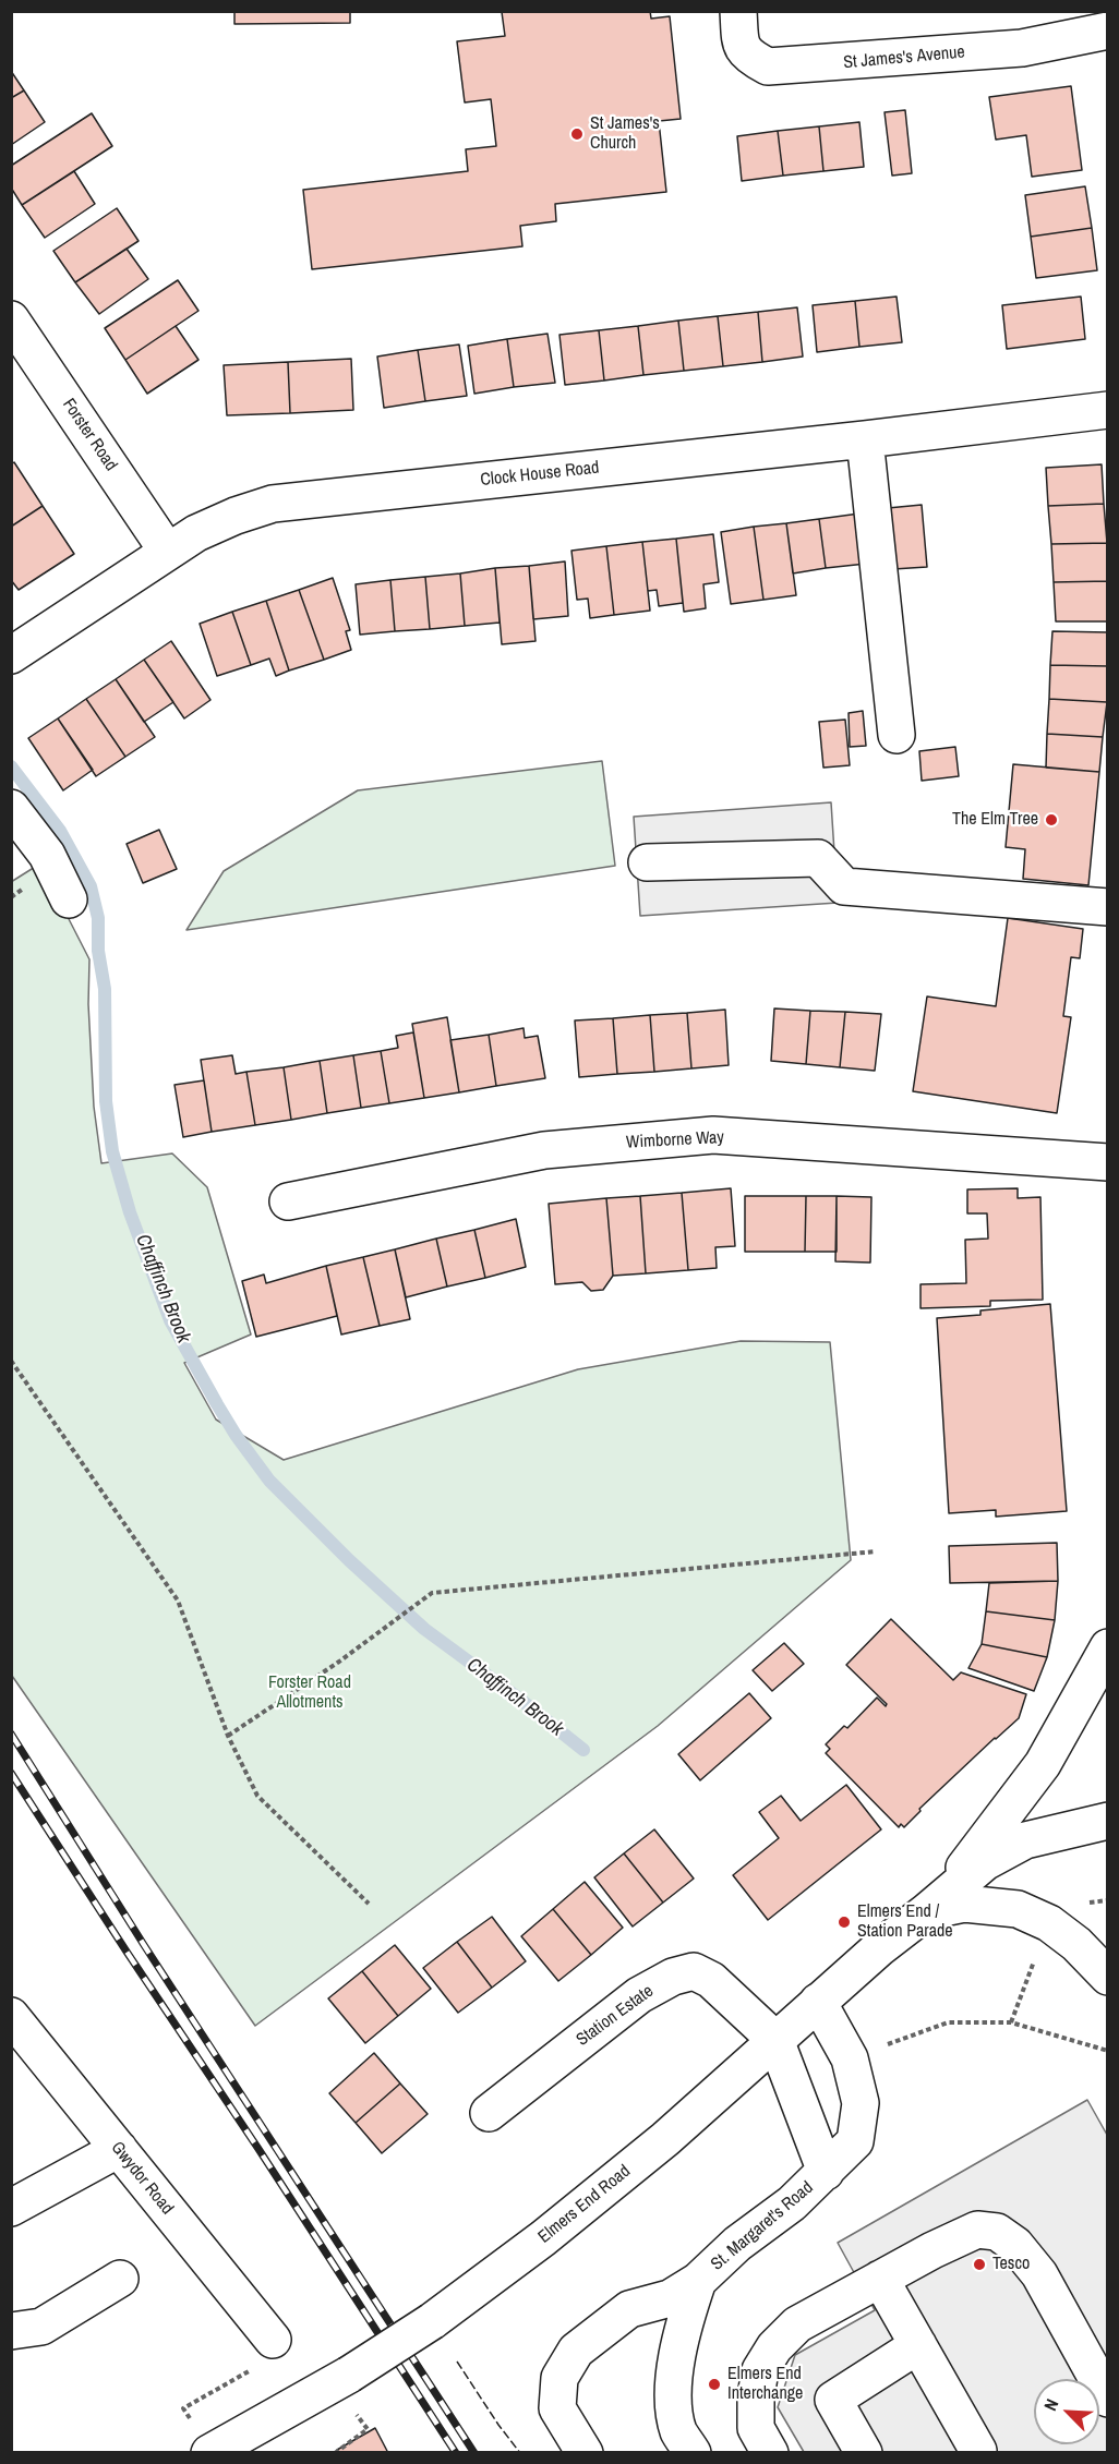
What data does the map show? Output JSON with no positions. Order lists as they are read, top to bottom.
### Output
{
  "streets": {
    "street": [
      "St James's Avenue",
      "Forster Road",
      "Clock House Road",
      "Wimborne Way",
      "Station Estate",
      "Gwydor Road",
      "Elmers End Road",
      "St. Margaret's Road"
    ]
  },
  "crossings": [
    ["Forster Road", "Clock House Road"],
    ["Station Estate", "Elmers End Road"],
    ["Station Estate", "St. Margaret's Road"],
    ["Elmers End Road", "St. Margaret's Road"]
  ],
  "water": ["Chaffinch Brook"],
  "parks": ["Forster Road Allotments"],
  "places": [
    "St James's Church",
    "The Elm Tree",
    "Elmers End / Station Parade",
    "Tesco",
    "Elmers End Interchange"
  ],
  "north": "top left"
}
